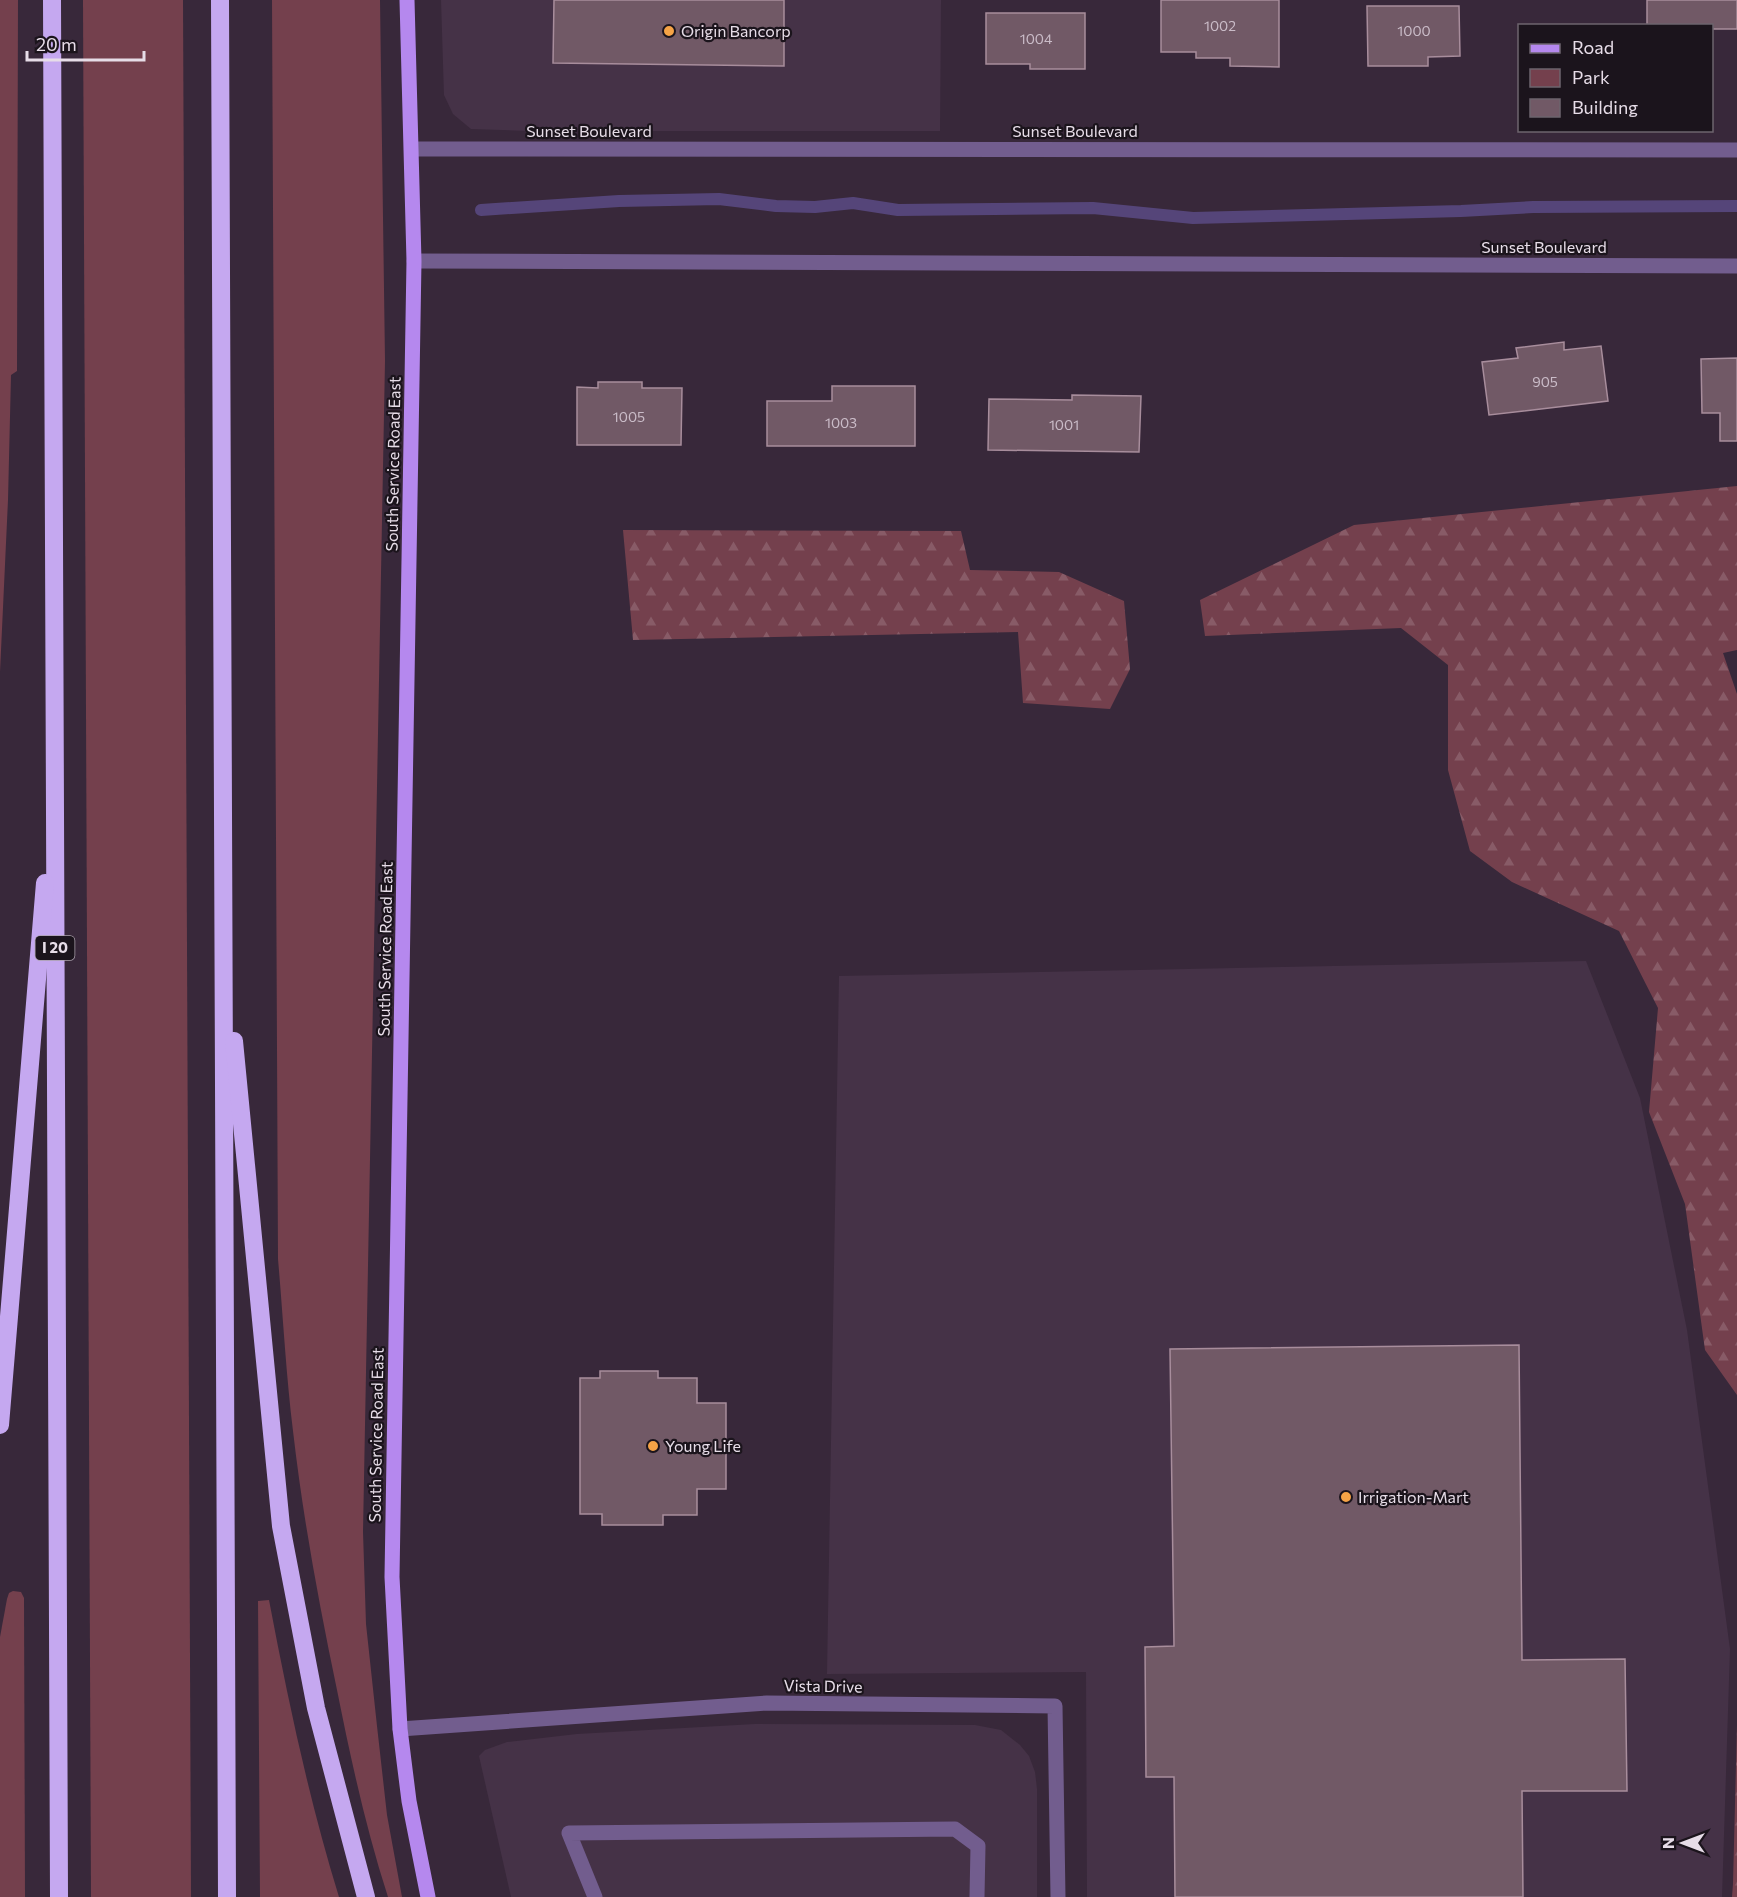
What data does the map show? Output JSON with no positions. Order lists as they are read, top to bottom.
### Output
{
  "streets": {
    "highway": ["I 20"],
    "main road": ["South Service Road East"],
    "street": ["Sunset Boulevard", "Vista Drive"]
  },
  "crossings": [
    ["Sunset Boulevard", "South Service Road East"],
    ["South Service Road East", "Vista Drive"]
  ],
  "places": ["Origin Bancorp", "Young Life", "Irrigation-Mart"],
  "house_numbers": [
    "1002",
    "1000",
    "1004",
    "905",
    "1005",
    "1003",
    "1001"
  ],
  "legend": ["Road", "Park", "Building"],
  "scale_bar": "20 m",
  "north": "left"
}
